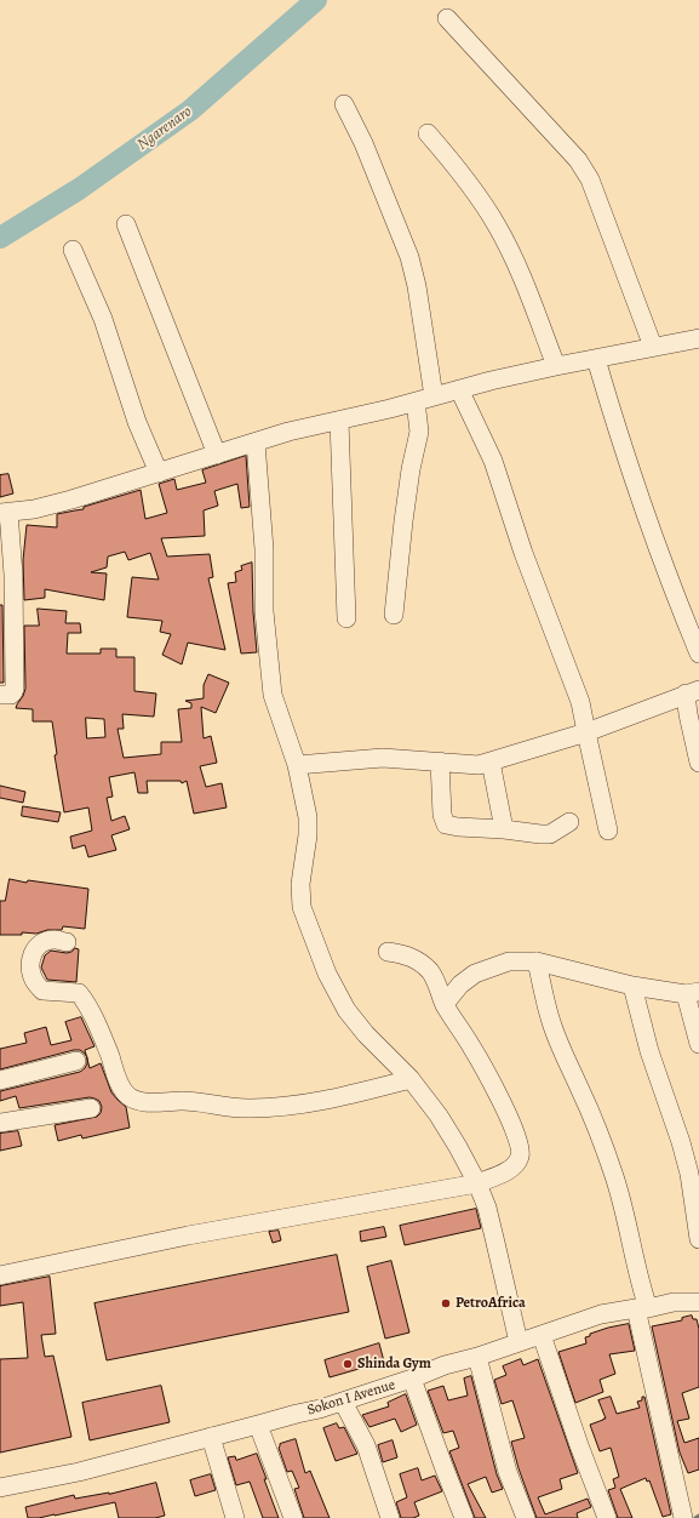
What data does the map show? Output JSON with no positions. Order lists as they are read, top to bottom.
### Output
{
  "streets": {
    "street": ["Sokon I Avenue"]
  },
  "water": ["Ngarenaro"],
  "places": ["PetroAfrica", "Shinda Gym"]
}
